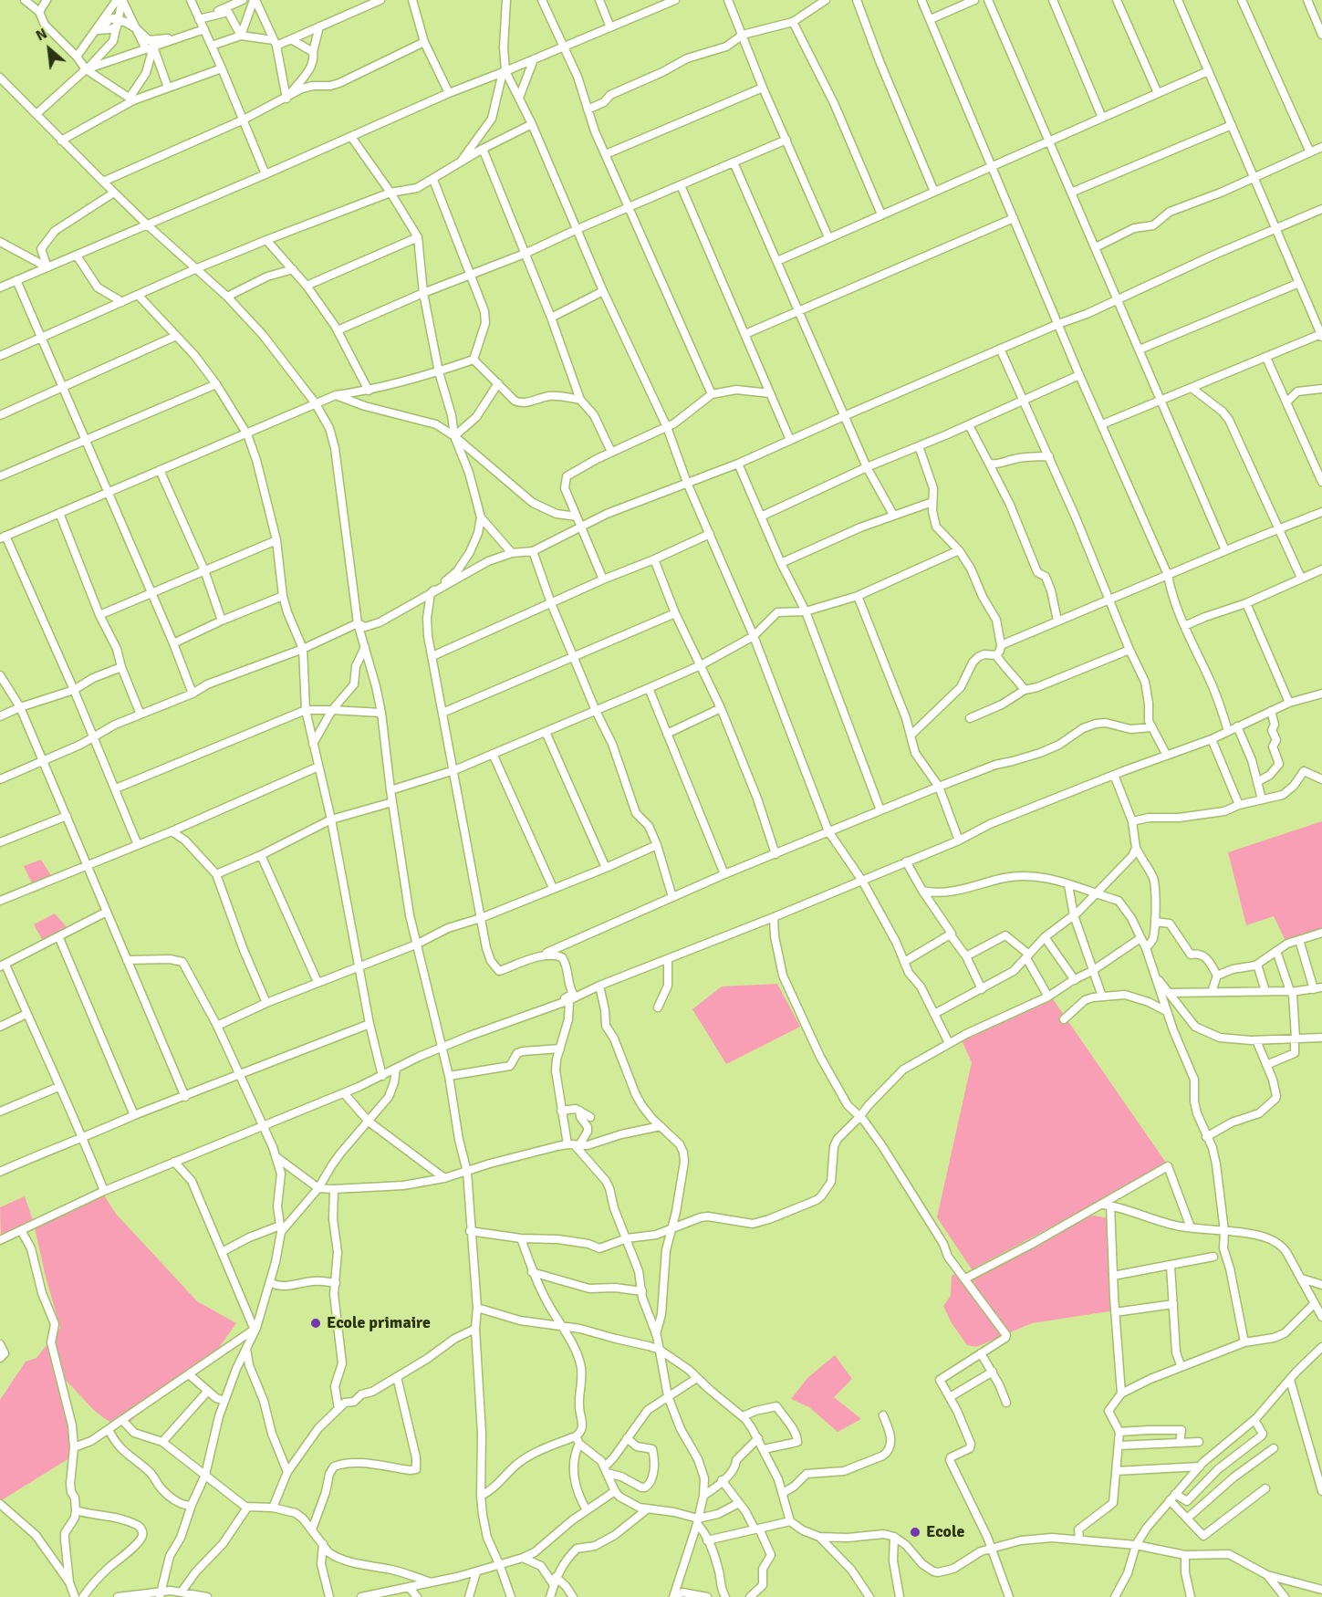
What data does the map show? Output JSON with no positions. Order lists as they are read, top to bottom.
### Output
{
  "places": ["Ecole primaire", "Ecole"],
  "north": "top left"
}
